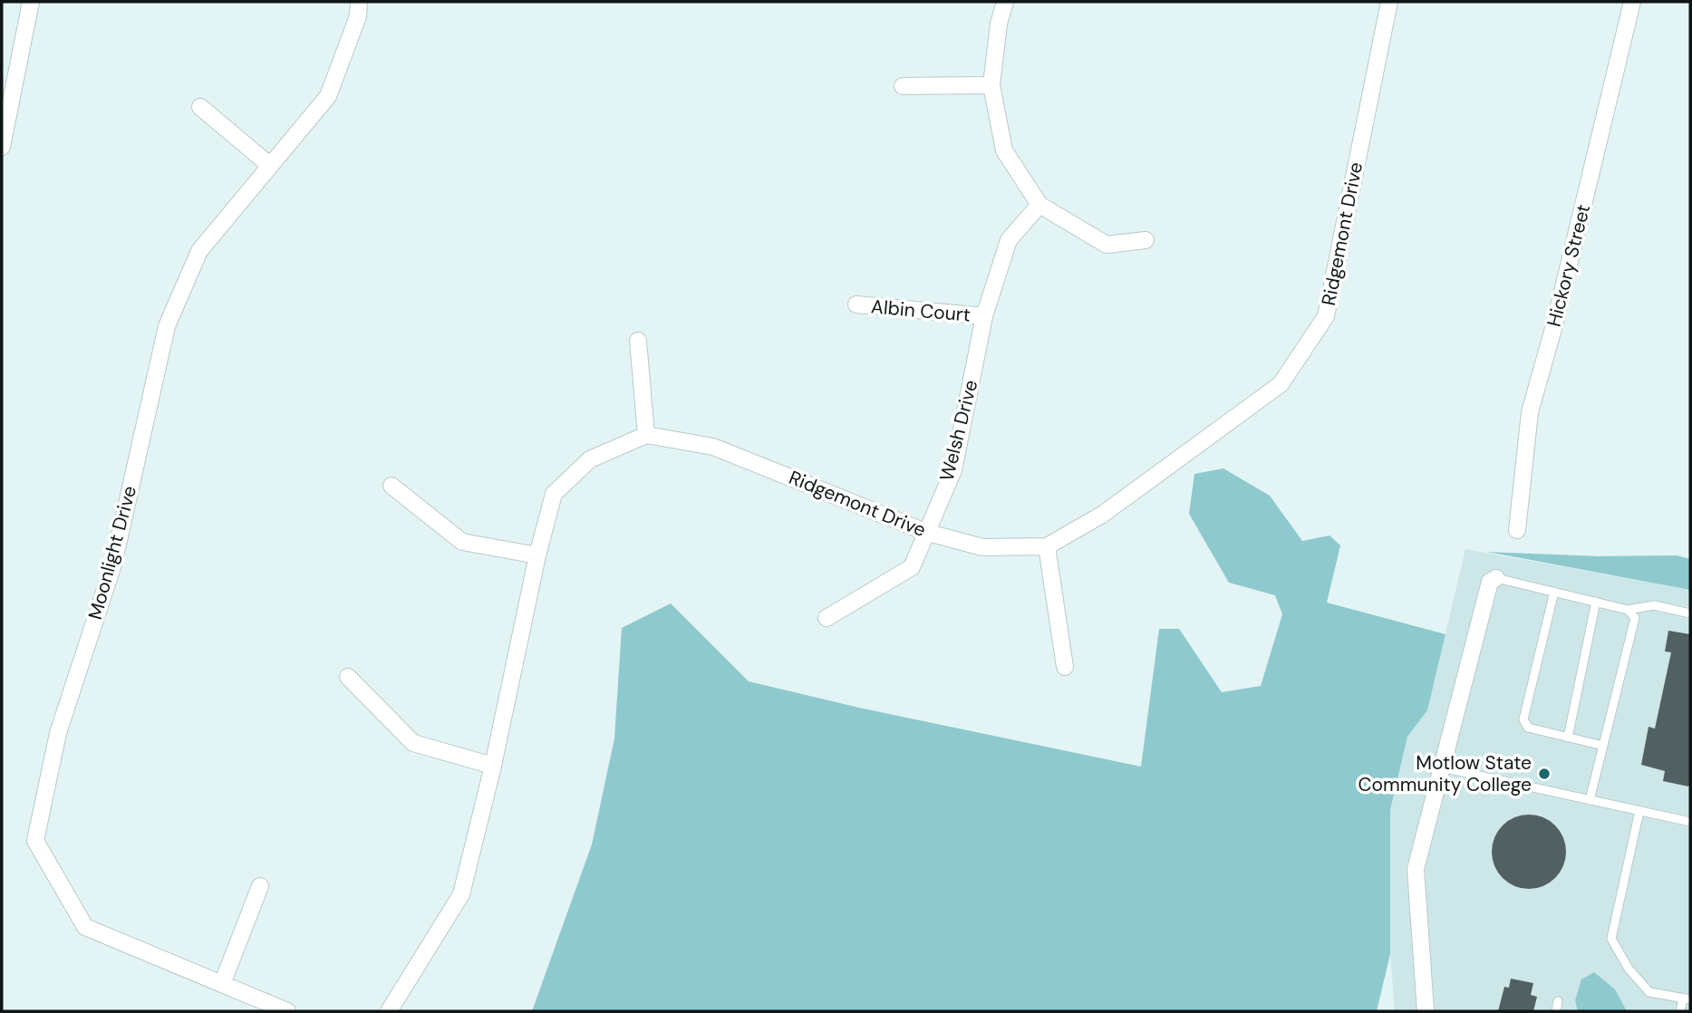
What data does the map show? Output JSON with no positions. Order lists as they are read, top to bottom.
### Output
{
  "streets": {
    "street": [
      "Ridgemont Drive",
      "Hickory Street",
      "Albin Court",
      "Welsh Drive",
      "Moonlight Drive"
    ]
  },
  "crossings": [
    ["Ridgemont Drive", "Welsh Drive"],
    ["Albin Court", "Welsh Drive"]
  ],
  "places": ["Motlow State Community College"]
}
